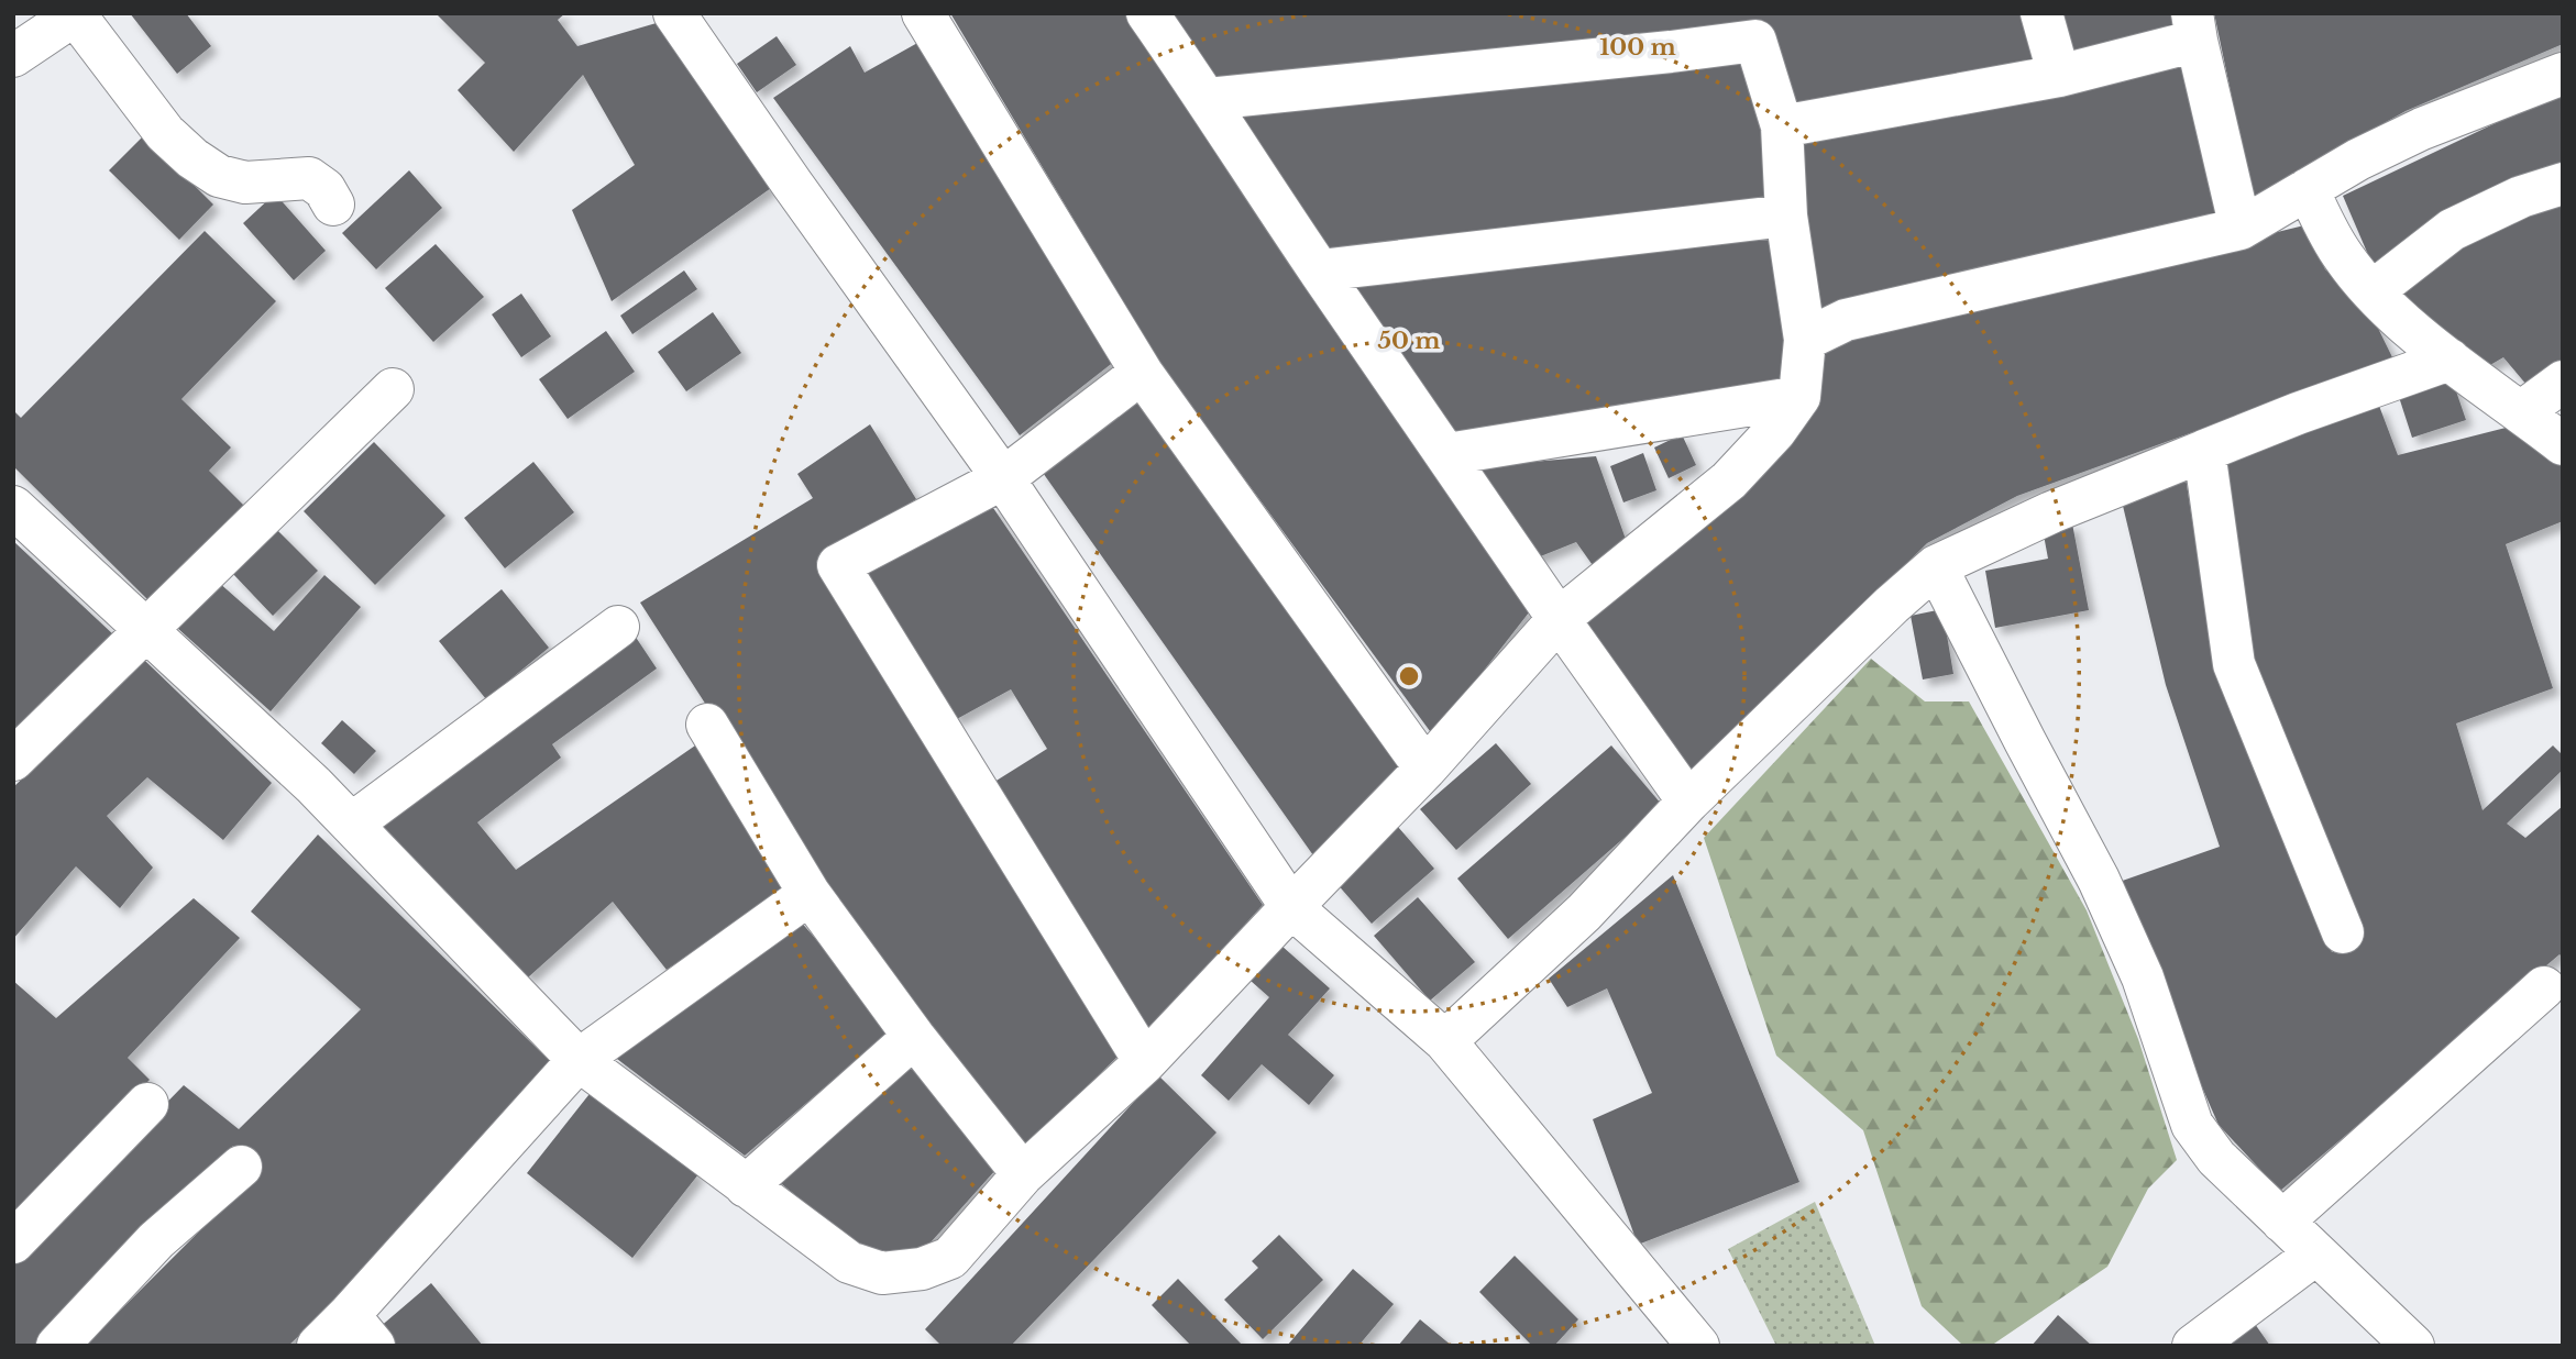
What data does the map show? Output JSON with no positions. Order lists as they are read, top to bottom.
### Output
{
  "rings": ["100 m", "50 m"]
}
